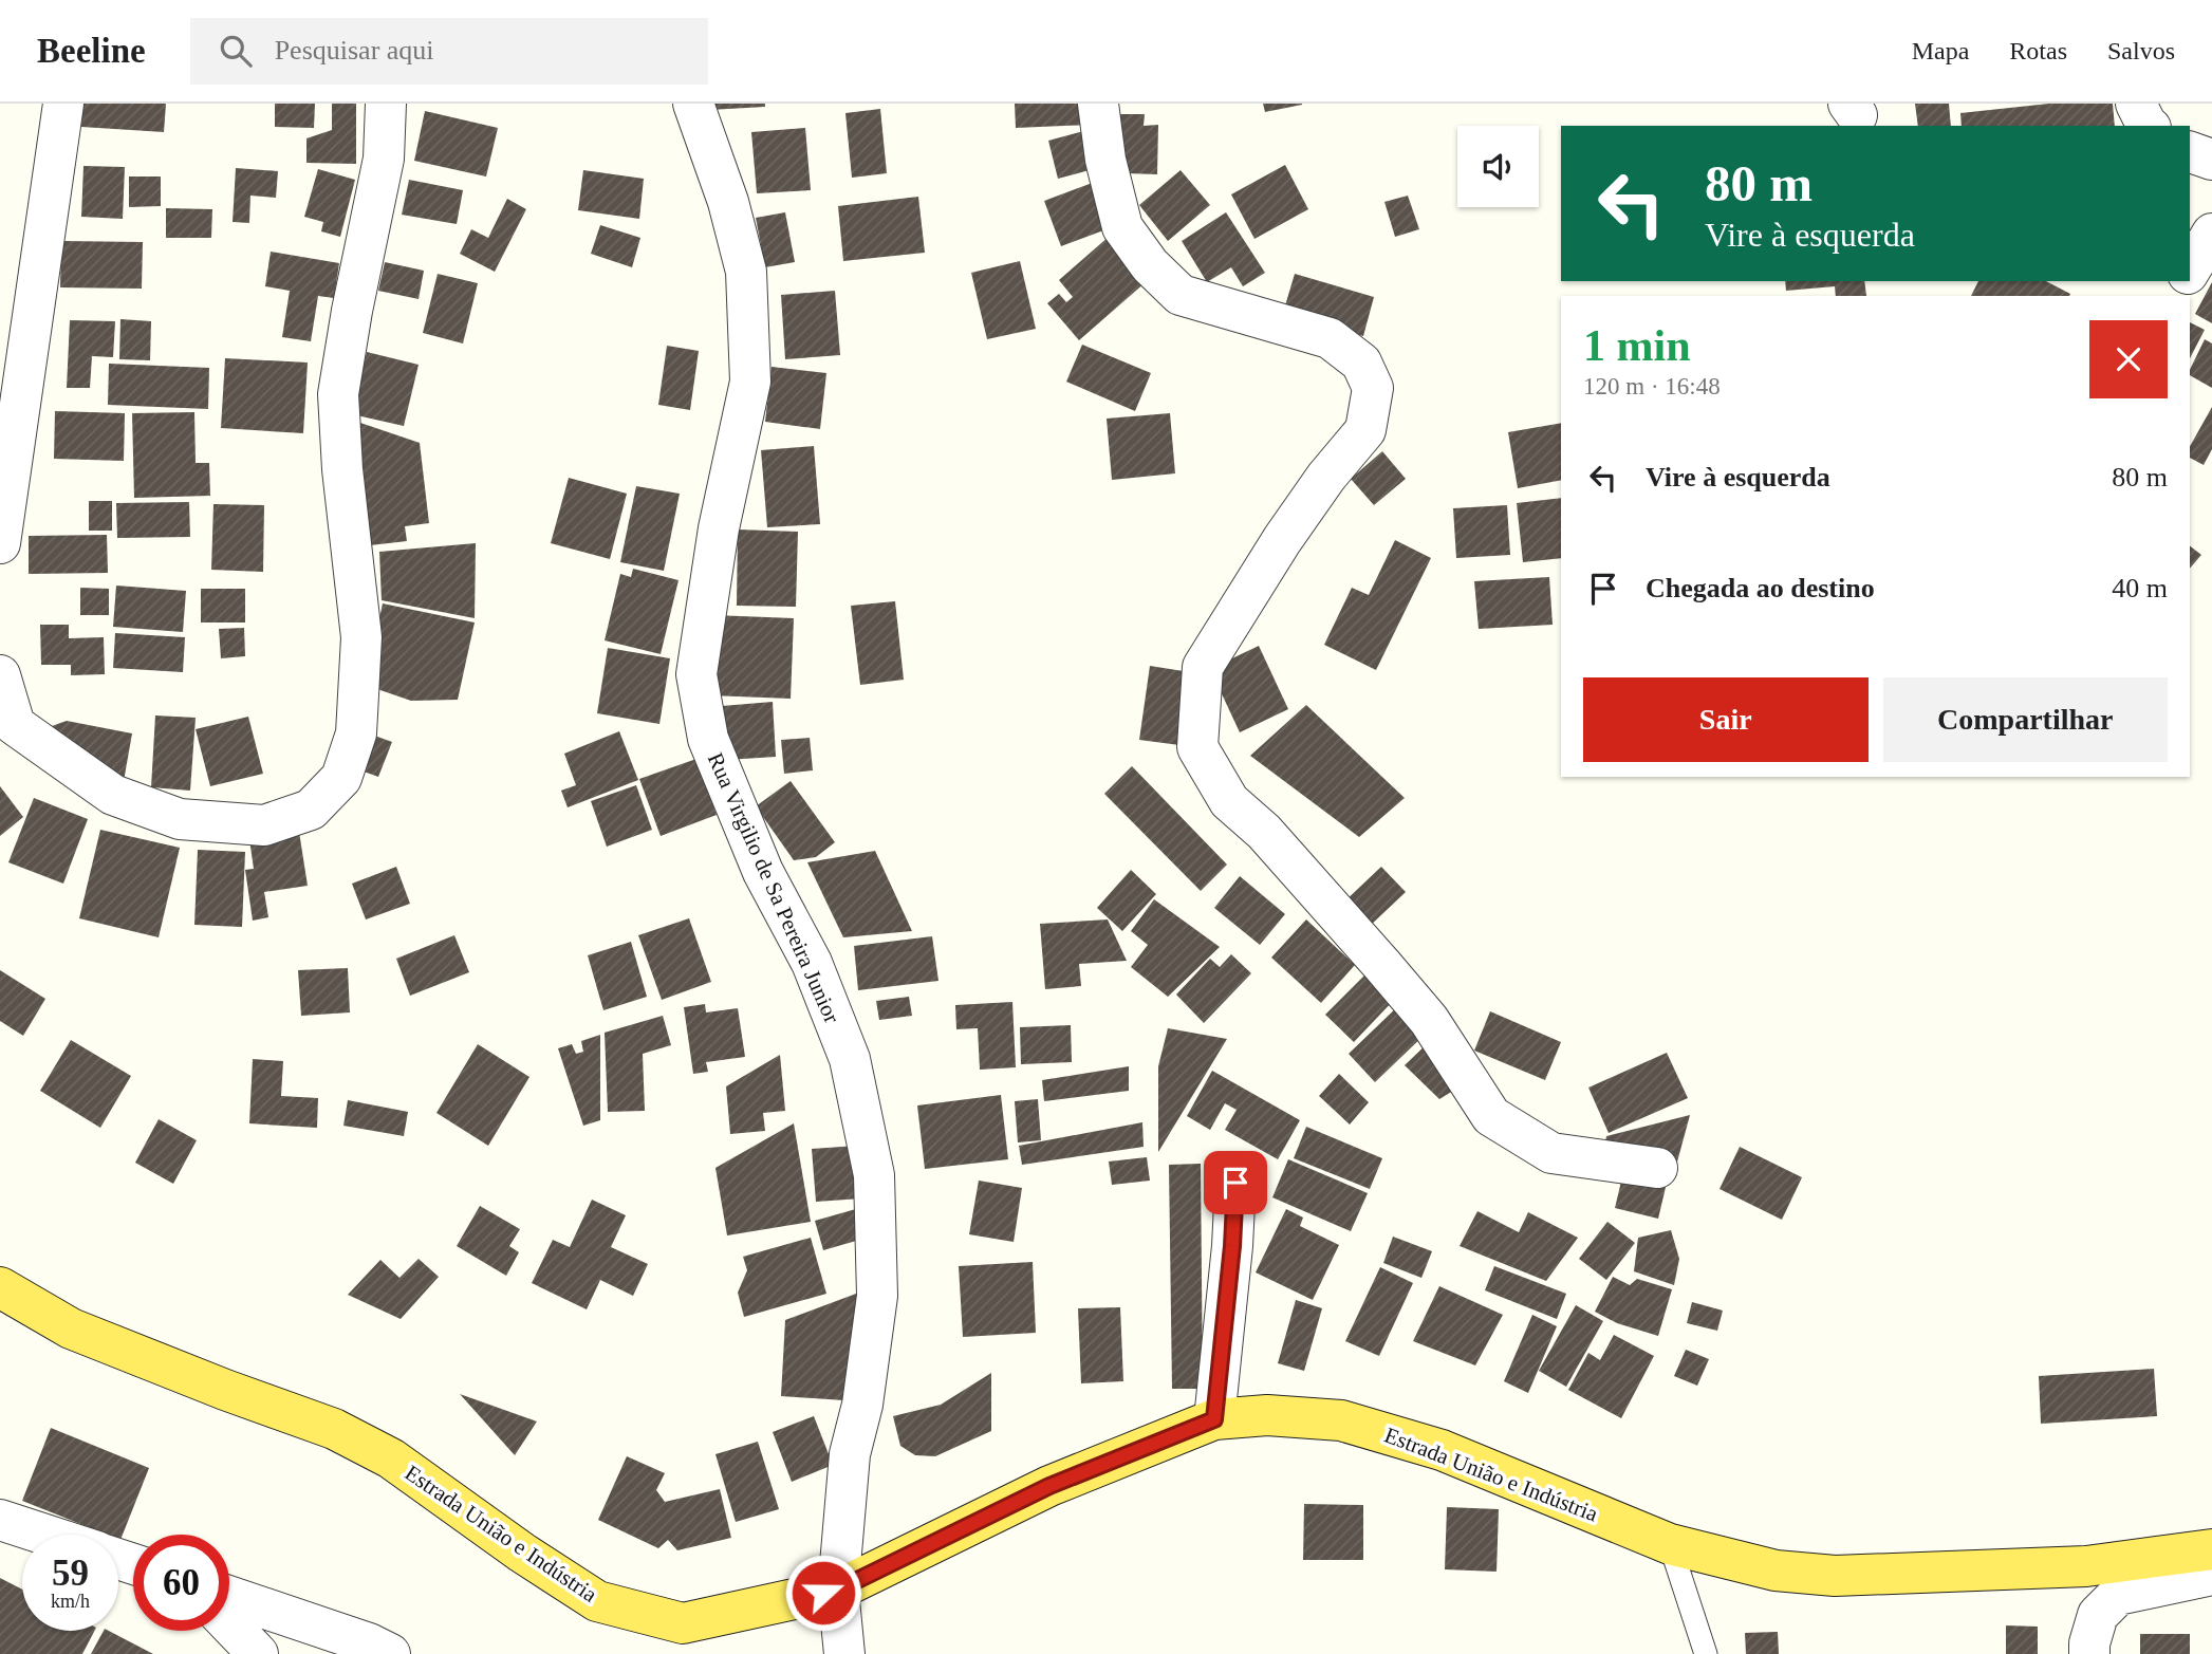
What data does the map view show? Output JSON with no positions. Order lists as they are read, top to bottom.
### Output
{
  "streets": {
    "main road": ["Estrada União e Indústria"],
    "street": ["Rua Virgilio de Sa Pereira Junior"]
  },
  "crossings": [
    ["Rua Virgilio de Sa Pereira Junior", "Estrada União e Indústria"]
  ],
  "page": {
    "header": "Beeline",
    "search": "Pesquisar aqui",
    "nav": ["Mapa", "Rotas", "Salvos"],
    "turn": ["80 m", "Vire à esquerda"],
    "heading": ["1 min", "120 m · 16:48"],
    "list": [
      {
        "name": "Vire à esquerda",
        "value": "80 m"
      },
      {
        "name": "Chegada ao destino",
        "value": "40 m"
      }
    ],
    "buttons": ["Sair", "Compartilhar"],
    "speed": "59 km/h",
    "limit": "60"
  }
}
